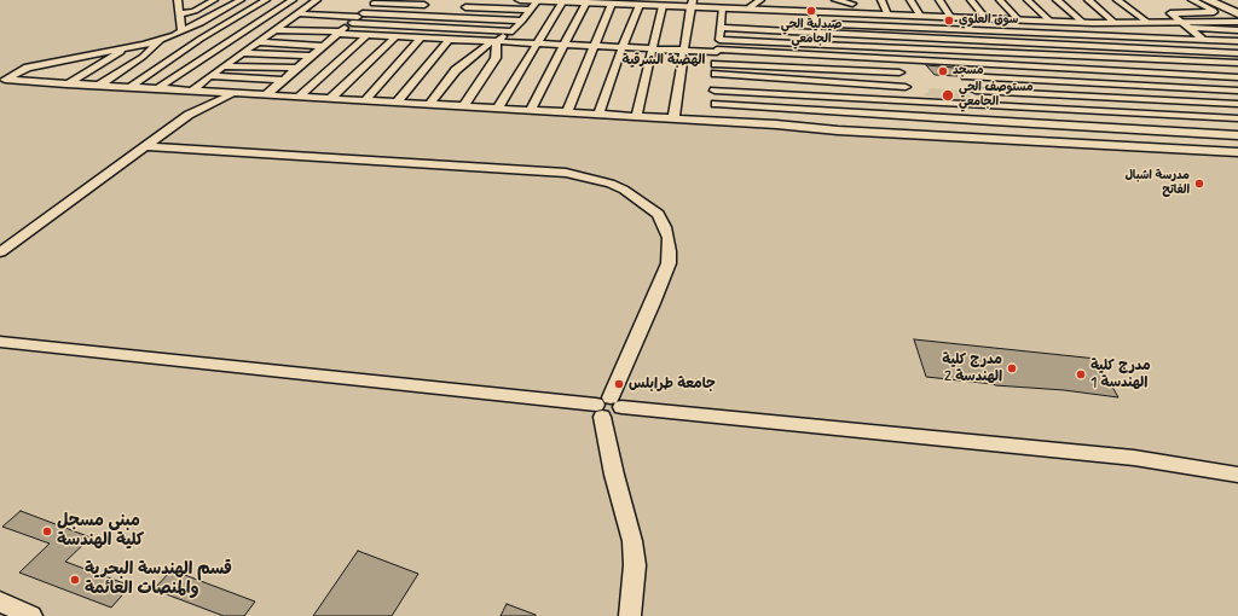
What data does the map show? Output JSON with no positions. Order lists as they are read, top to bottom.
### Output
{
  "districts": ["الهضبة الشرقية"],
  "places": [
    "صيدلية الحي الجامعي",
    "سوق العلوي",
    "مسجد",
    "مستوصف الحي الجامعي",
    "مدرسة اشبال الفاتح",
    "مدرج كلية الهندسة 2",
    "مدرج كلية الهندسة 1",
    "جامعة طرابلس",
    "مبنى مسجل كلية الهندسة",
    "قسم الهندسة البحرية والمنصات العائمة"
  ]
}
